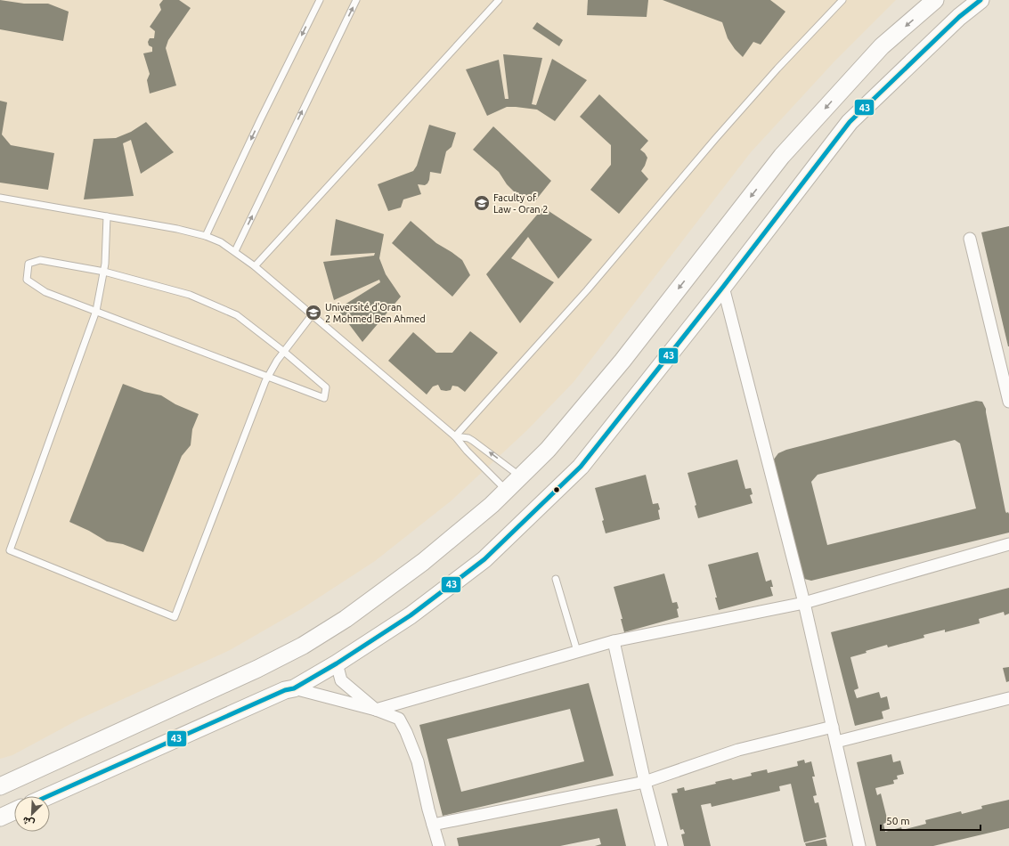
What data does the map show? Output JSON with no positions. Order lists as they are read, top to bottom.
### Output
{
  "places": {
    "school or university": ["Faculty of Law - Oran 2", "Université d'Oran 2 Mohmed Ben Ahmed"]
  },
  "lines": ["transit line 43"],
  "scale_bar": "50 m",
  "north": "bottom left"
}
